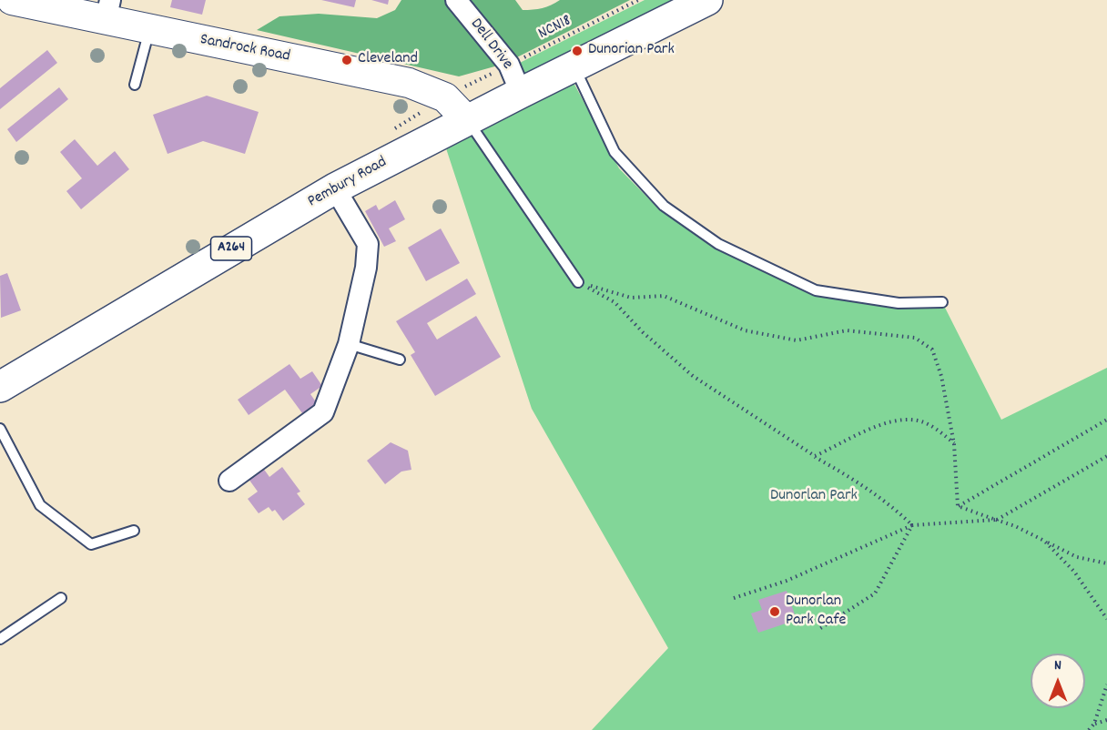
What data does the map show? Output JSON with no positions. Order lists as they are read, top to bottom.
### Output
{
  "streets": {
    "main road": ["Pembury Road", "A264"],
    "street": ["Dell Drive", "Sandrock Road"],
    "path": ["NCN18"]
  },
  "crossings": [
    ["NCN18", "Dell Drive"],
    ["Dell Drive", "Pembury Road"],
    ["Sandrock Road", "Pembury Road"]
  ],
  "parks": ["Dunorlan Park"],
  "places": ["Dunorian Park", "Cleveland", "Dunorlan Park Cafe"],
  "north": "top"
}
